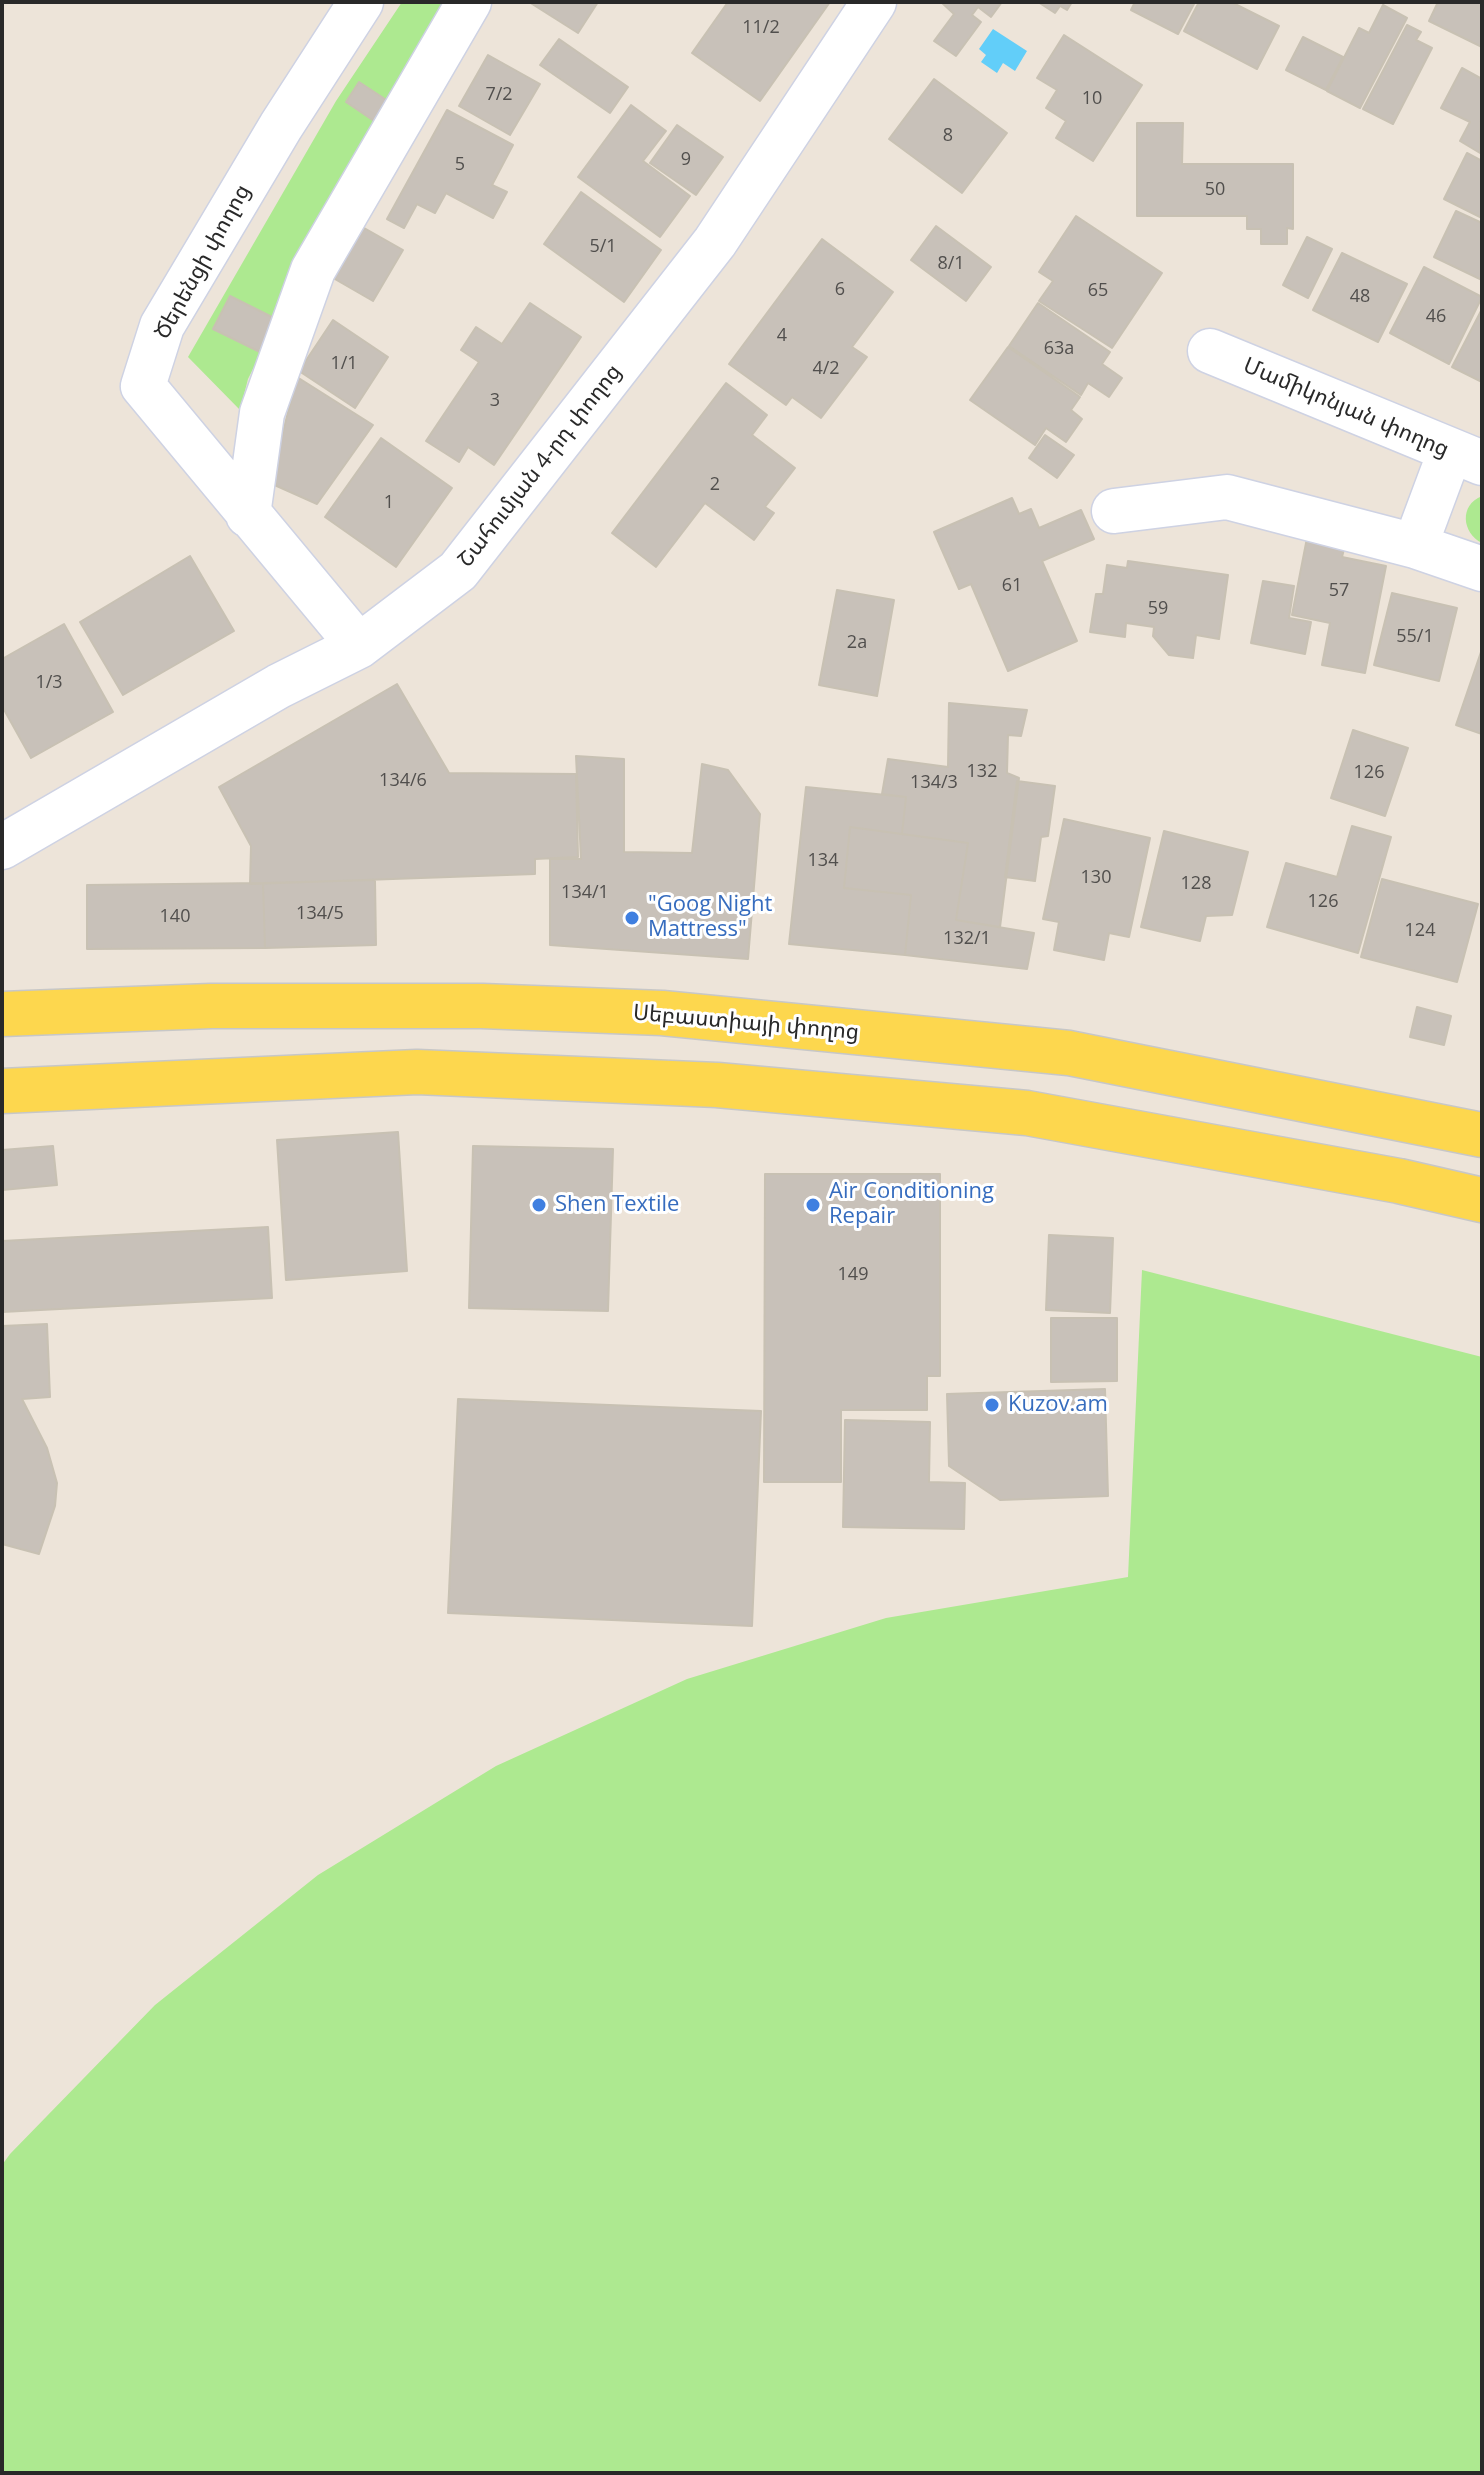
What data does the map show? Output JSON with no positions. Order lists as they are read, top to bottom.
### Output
{
  "streets": {
    "main road": ["Սեբաստիայի փողոց"],
    "street": ["Ծերենցի փողոց", "Մամիկոնյան փողոց", "Շահումյան 4-րդ փողոց"]
  },
  "crossings": [
    ["Ծերենցի փողոց", "Շահումյան 4-րդ փողոց"]
  ],
  "places": [
    "\"Goog Night Mattress\"",
    "Shen Textile",
    "Air Conditioning Repair",
    "Kuzov.am"
  ],
  "house_numbers": [
    "11/2",
    "7/2",
    "10",
    "8",
    "9",
    "5",
    "50",
    "5/1",
    "8/1",
    "6",
    "65",
    "48",
    "46",
    "4",
    "63a",
    "1/1",
    "4/2",
    "3",
    "2",
    "1",
    "61",
    "57",
    "59",
    "55/1",
    "2a",
    "1/3",
    "132",
    "126",
    "134/6",
    "134/3",
    "134",
    "130",
    "128",
    "134/1",
    "126",
    "134/5",
    "140",
    "124",
    "132/1",
    "149"
  ]
}
